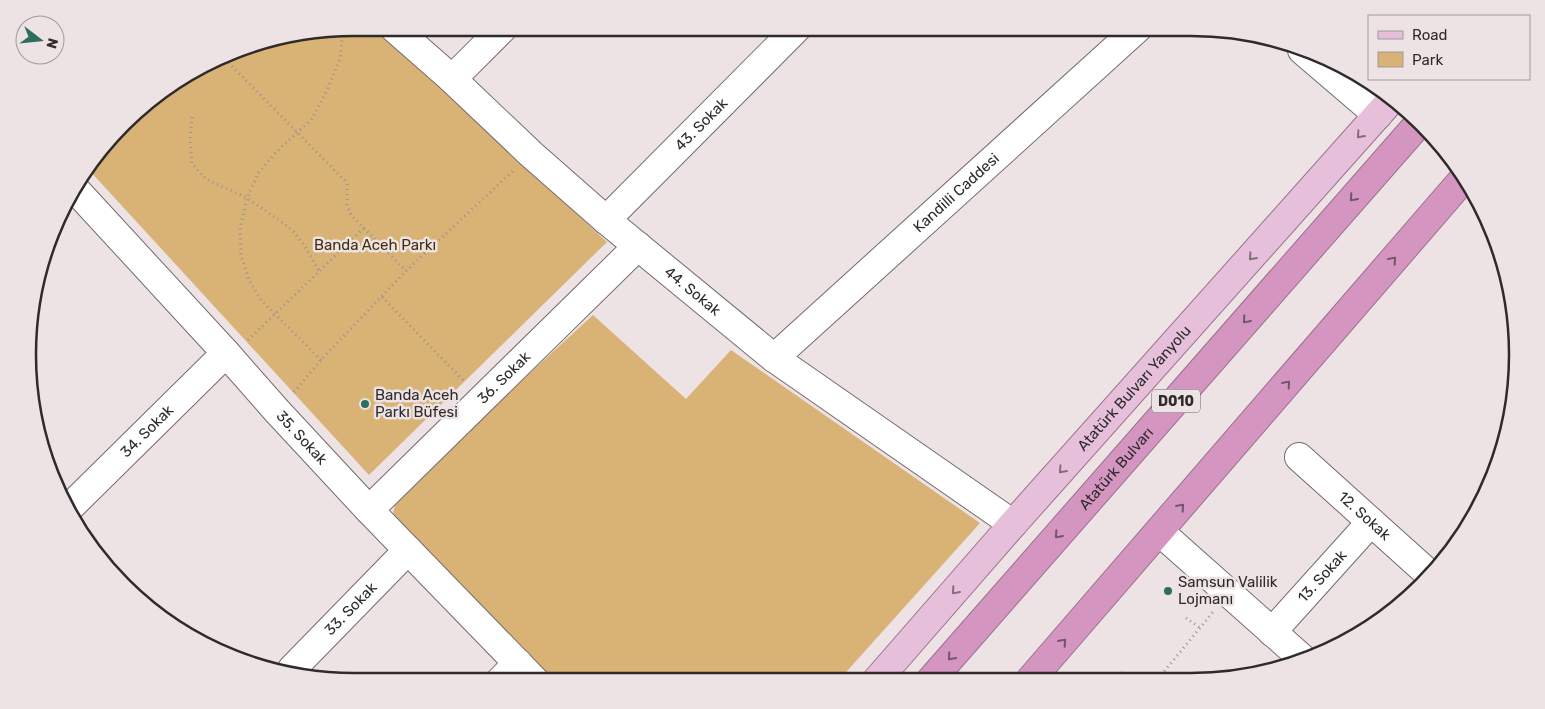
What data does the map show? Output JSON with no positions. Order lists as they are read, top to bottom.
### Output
{
  "streets": {
    "highway": ["D010", "Atatürk Bulvarı"],
    "main road": ["Atatürk Bulvarı Yanyolu"],
    "street": [
      "43. Sokak",
      "Kandilli Caddesi",
      "44. Sokak",
      "36. Sokak",
      "34. Sokak",
      "35. Sokak",
      "12. Sokak",
      "13. Sokak",
      "33. Sokak"
    ]
  },
  "crossings": [
    ["43. Sokak", "44. Sokak"],
    ["Kandilli Caddesi", "44. Sokak"],
    ["44. Sokak", "36. Sokak"],
    ["44. Sokak", "Atatürk Bulvarı Yanyolu"],
    ["36. Sokak", "35. Sokak"],
    ["34. Sokak", "35. Sokak"],
    ["35. Sokak", "33. Sokak"],
    ["12. Sokak", "13. Sokak"]
  ],
  "one_way": ["Atatürk Bulvarı Yanyolu"],
  "parks": ["Banda Aceh Parkı"],
  "places": ["Banda Aceh Parkı Büfesi", "Samsun Valilik Lojmanı"],
  "legend": ["Road", "Park"],
  "north": "right"
}
